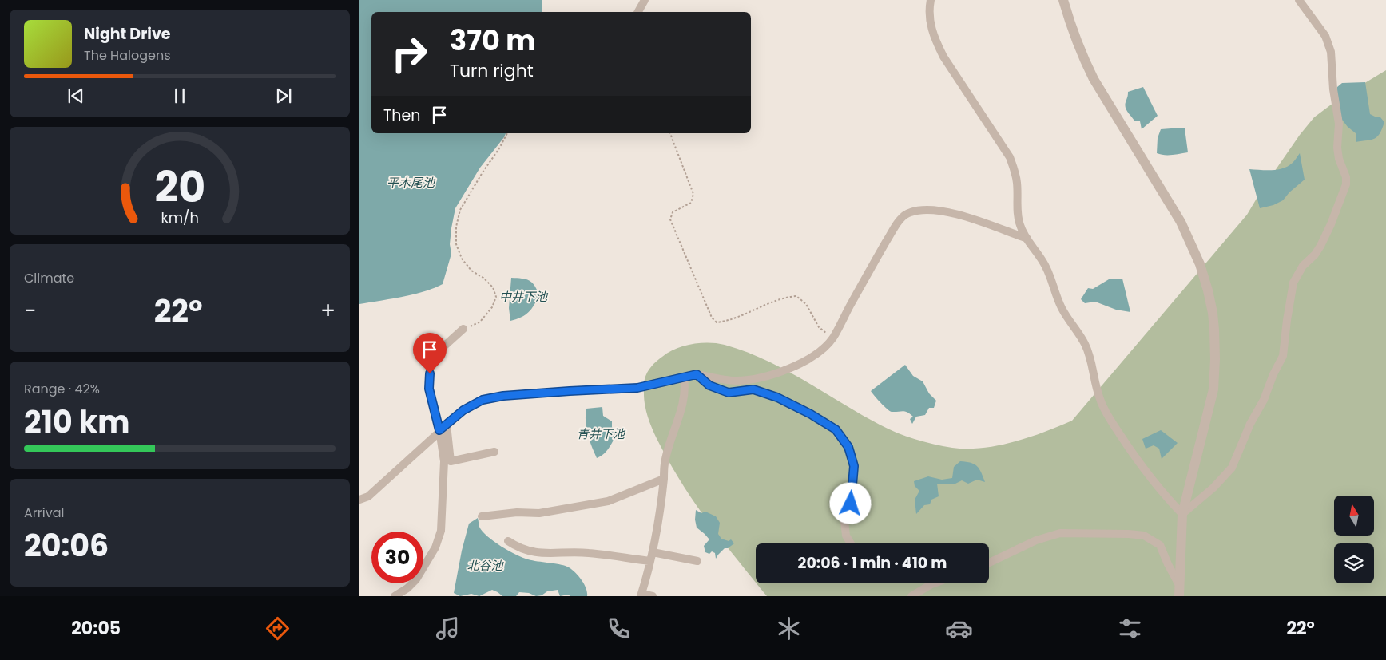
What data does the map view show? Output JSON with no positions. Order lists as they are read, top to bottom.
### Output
{
  "water": [
    "平木尾池",
    "中井下池",
    "青井下池",
    "北谷池"
  ],
  "north": "top",
  "page": {
    "turn": ["370 m", "Turn right"],
    "song": ["Night Drive", "The Halogens"],
    "then": "Then",
    "tile": [
      "Climate",
      ["Range · 42%", "210 km"],
      ["Arrival", "20:06"]
    ],
    "heat": ["−", "22°", "+"],
    "limit": "30",
    "trip": "20:06 · 1 min · 410 m",
    "tabs": ["20:05", "22°"],
    "gauge": ["20", "km/h"]
  }
}
